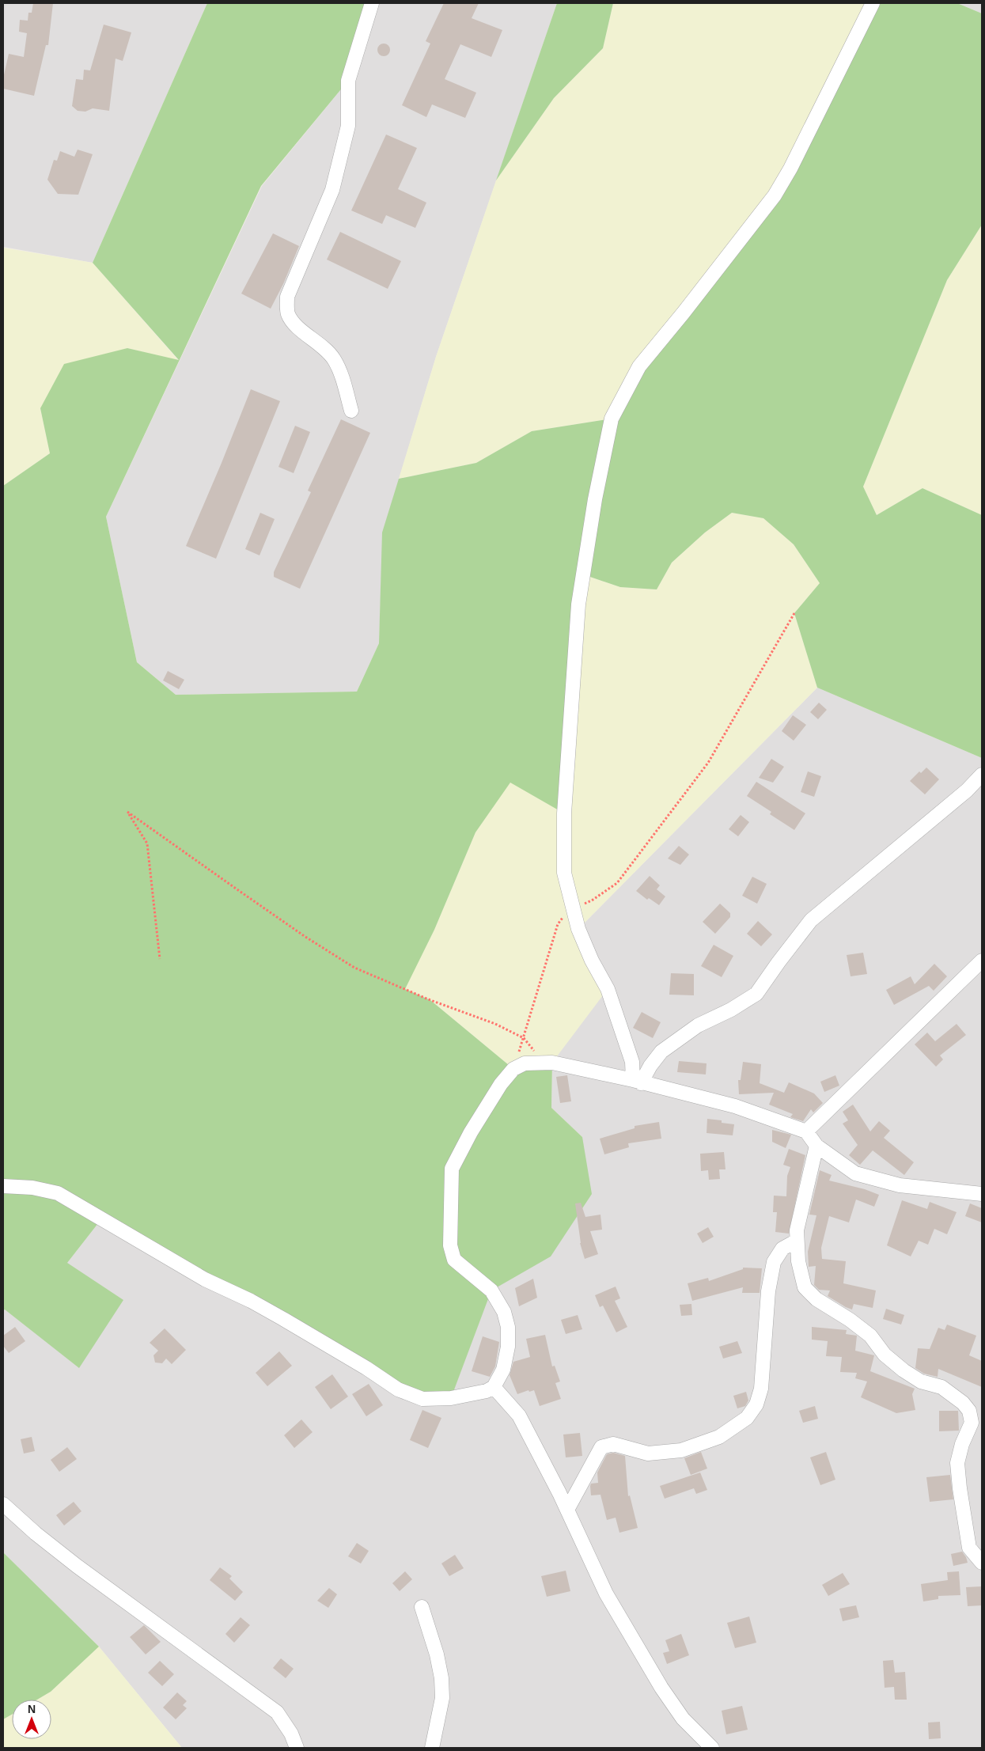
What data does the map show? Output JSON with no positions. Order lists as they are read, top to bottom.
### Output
{
  "north": "top"
}
